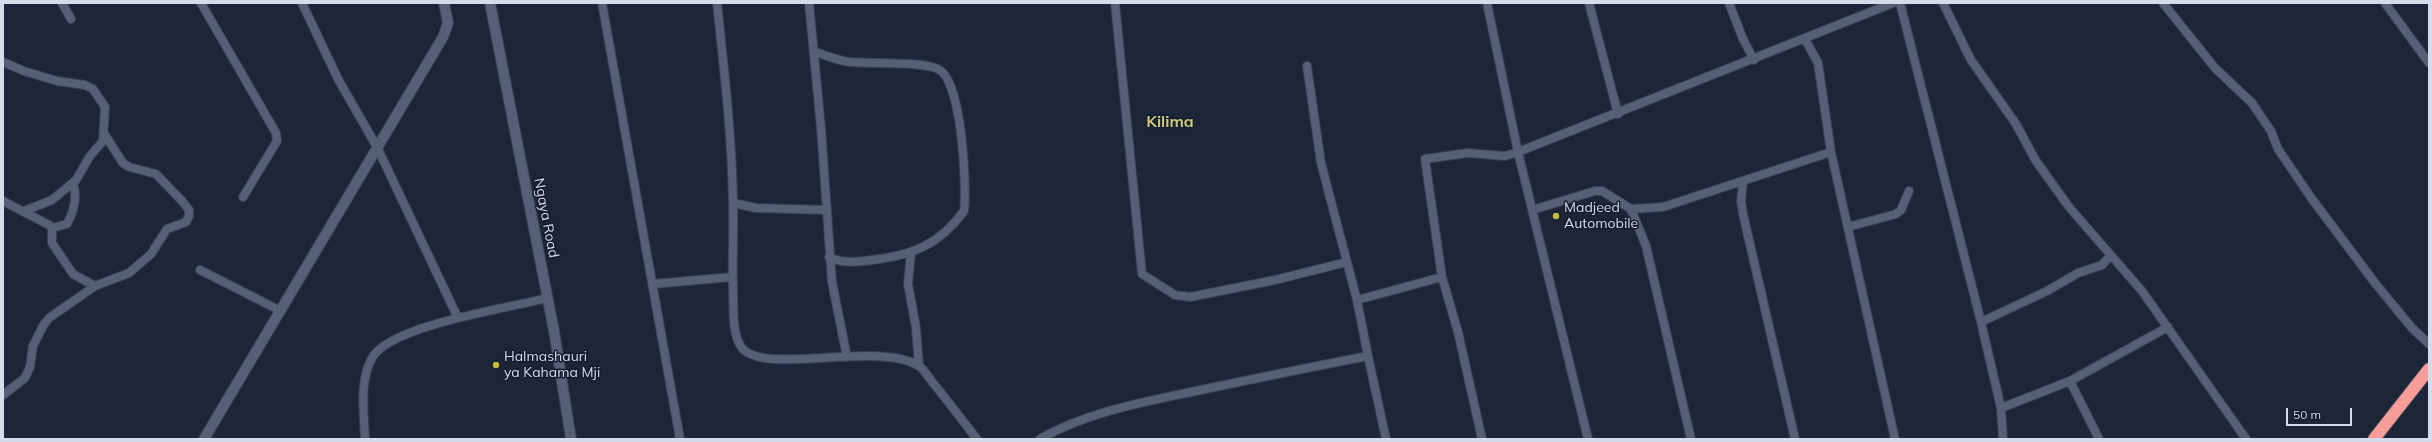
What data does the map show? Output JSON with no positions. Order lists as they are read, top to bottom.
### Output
{
  "streets": {
    "street": ["Ngaya Road"]
  },
  "districts": ["Kilima"],
  "places": ["Madjeed Automobile", "Halmashauri ya Kahama Mji"],
  "scale_bar": "50 m"
}
